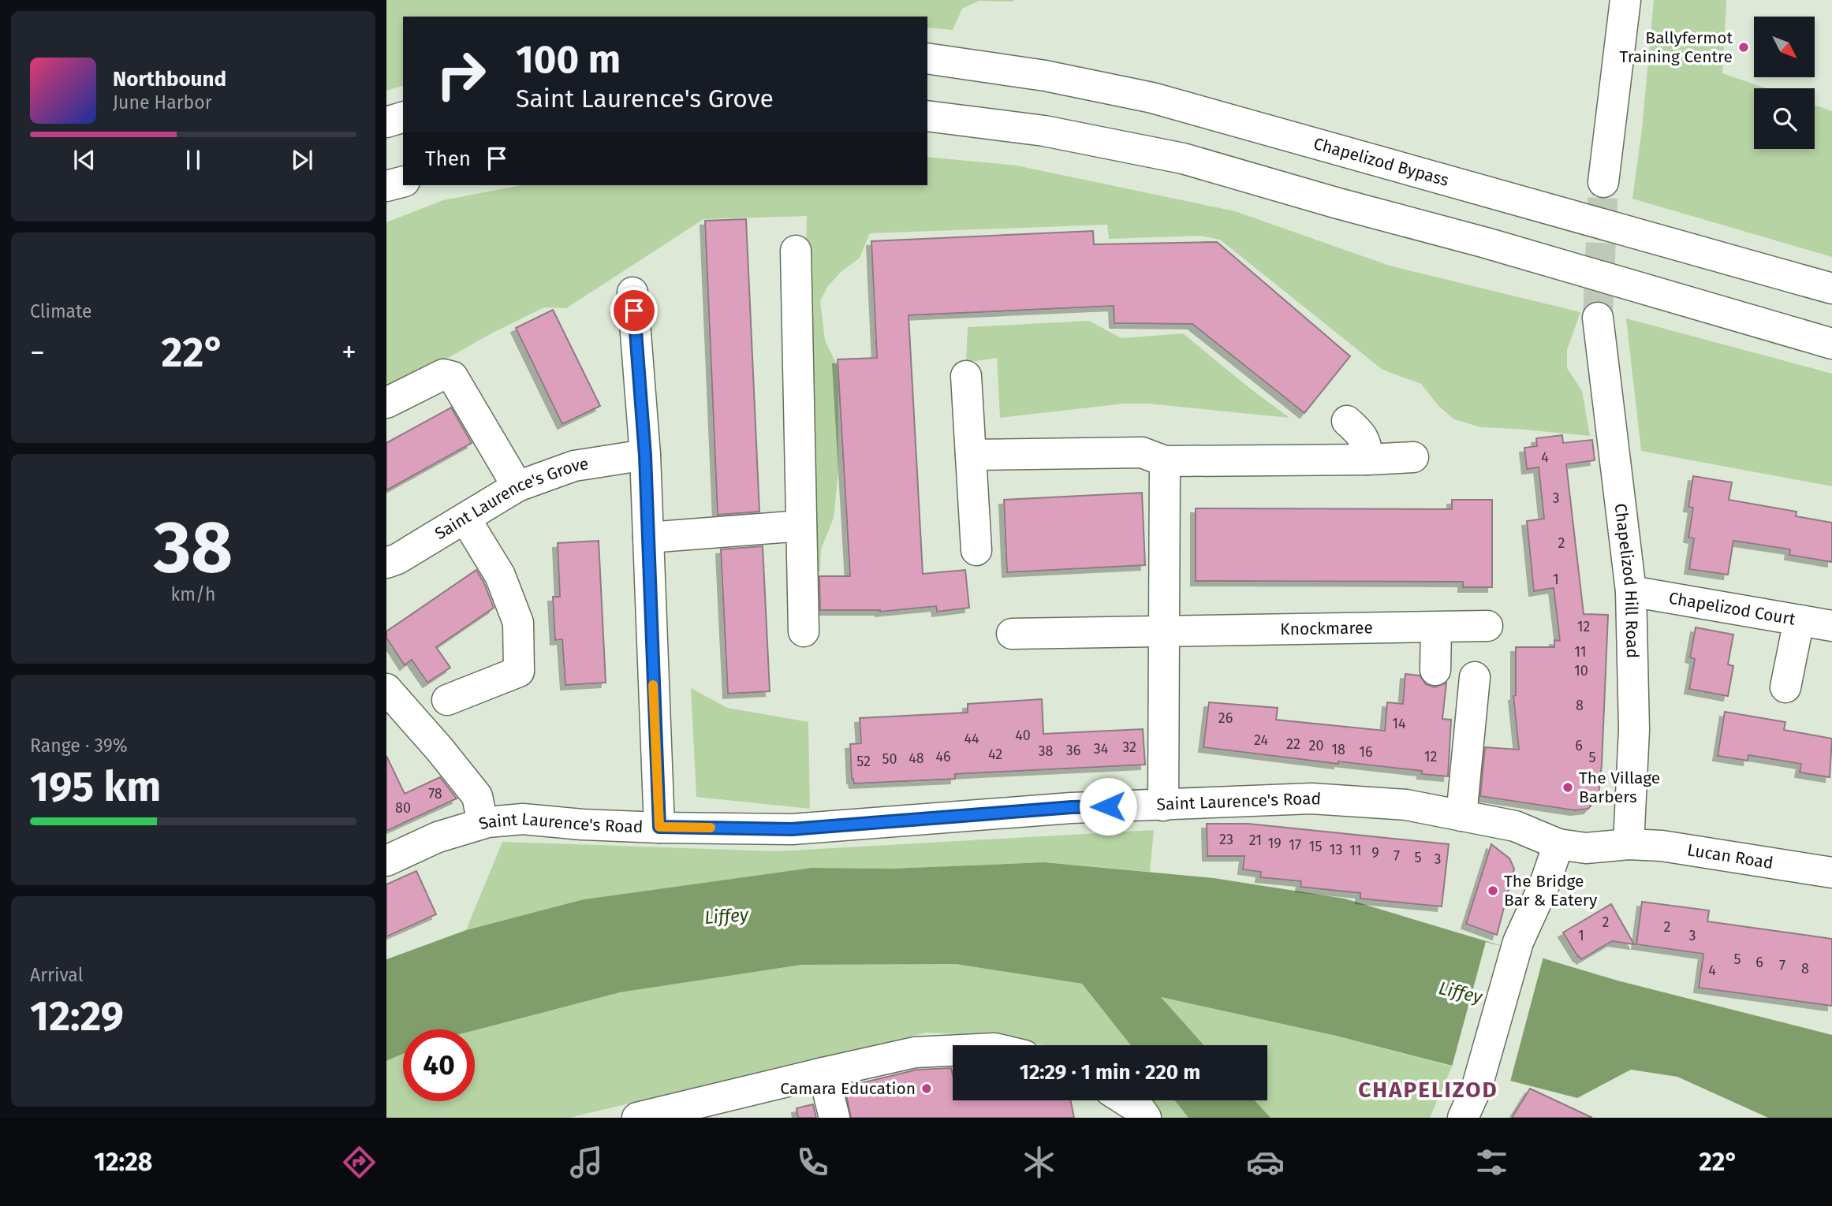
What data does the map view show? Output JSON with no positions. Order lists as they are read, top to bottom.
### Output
{
  "streets": {
    "street": [
      "Chapelizod Bypass",
      "Saint Laurence's Grove",
      "Chapelizod Hill Road",
      "Chapelizod Court",
      "Knockmaree",
      "Saint Laurence's Road",
      "Lucan Road"
    ]
  },
  "crossings": [
    ["Chapelizod Hill Road", "Chapelizod Court"],
    ["Chapelizod Hill Road", "Saint Laurence's Road"],
    ["Chapelizod Hill Road", "Lucan Road"],
    ["Saint Laurence's Road", "Lucan Road"]
  ],
  "districts": ["CHAPELIZOD"],
  "water": ["Liffey"],
  "places": [
    "Ballyfermot Training Centre",
    "The Village Barbers",
    "The Bridge Bar & Eatery",
    "Camara Education"
  ],
  "house_numbers": [
    "4",
    "3",
    "2",
    "1",
    "12",
    "11",
    "10",
    "8",
    "26",
    "14",
    "40",
    "44",
    "24",
    "22",
    "20",
    "6",
    "32",
    "34",
    "18",
    "36",
    "38",
    "16",
    "42",
    "46",
    "12",
    "5",
    "48",
    "50",
    "52",
    "78",
    "80",
    "23",
    "21",
    "19",
    "17",
    "15",
    "13",
    "11",
    "9",
    "7",
    "5",
    "3",
    "2",
    "2",
    "1",
    "3",
    "5",
    "6",
    "7",
    "8",
    "4"
  ],
  "north": "bottom right",
  "page": {
    "turn": ["100 m", "Saint Laurence's Grove"],
    "song": ["Northbound", "June Harbor"],
    "then": "Then",
    "tile": [
      "Climate",
      ["38", "km/h"],
      ["Range · 39%", "195 km"],
      ["Arrival", "12:29"]
    ],
    "heat": ["−", "22°", "+"],
    "limit": "40",
    "trip": "12:29 · 1 min · 220 m",
    "tabs": ["12:28", "22°"]
  }
}
